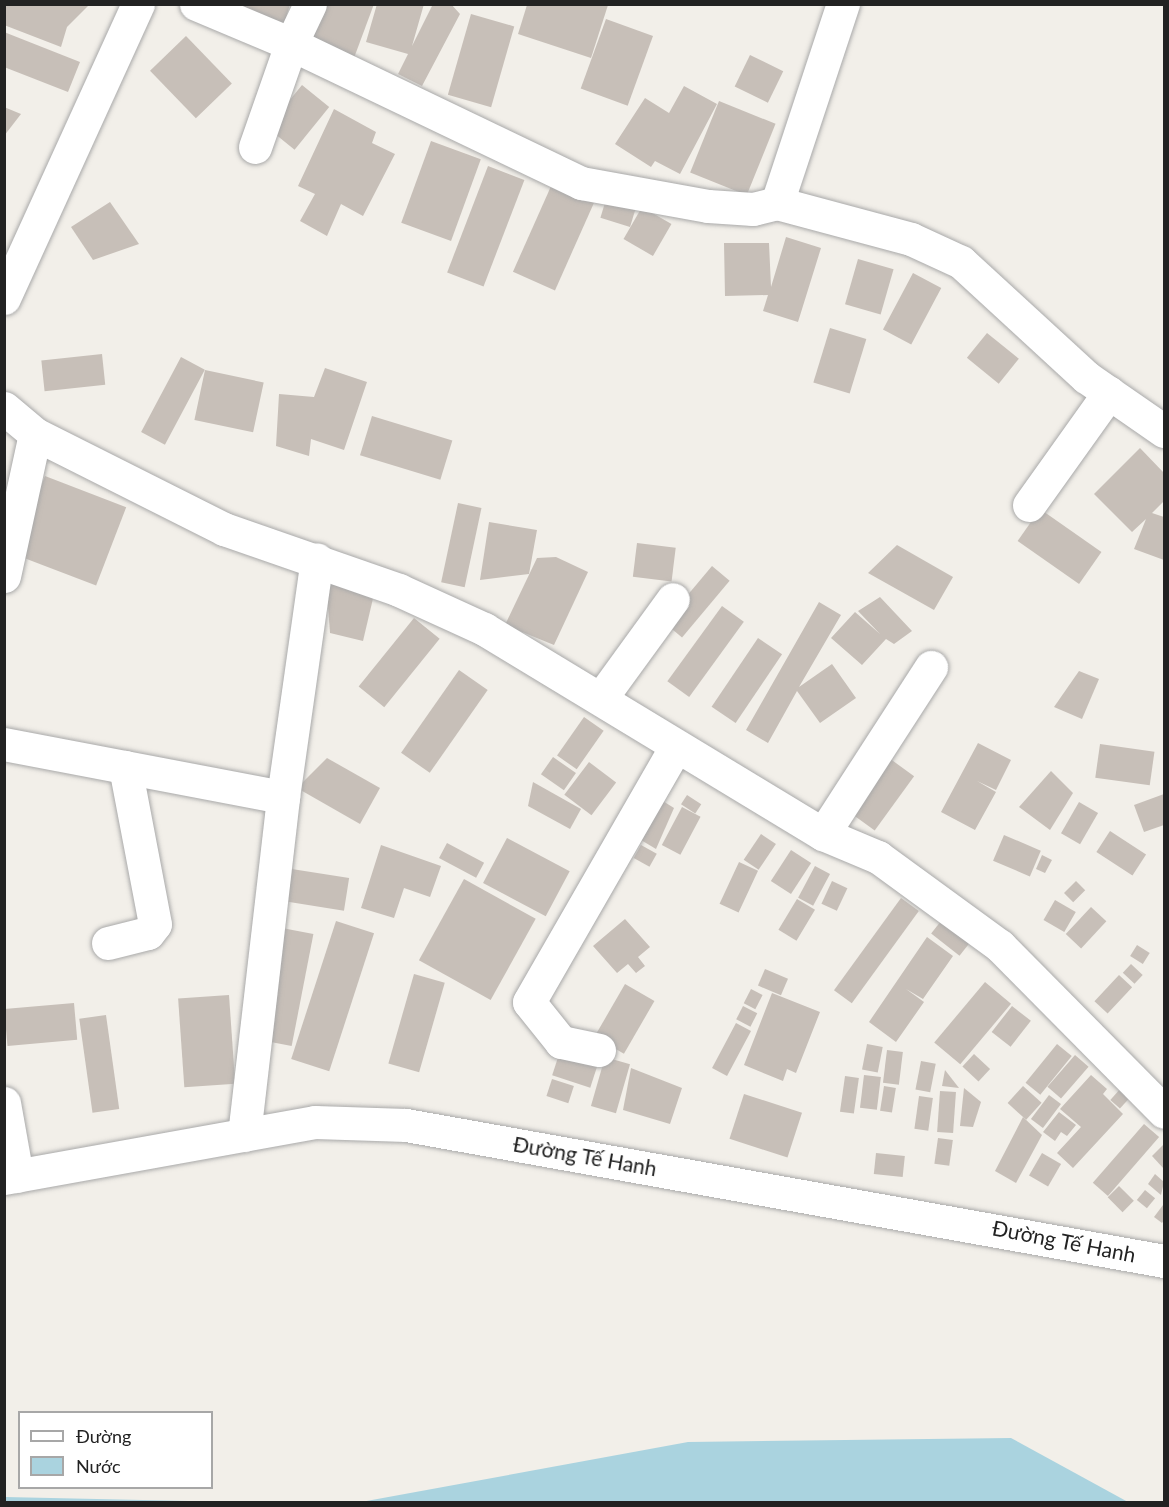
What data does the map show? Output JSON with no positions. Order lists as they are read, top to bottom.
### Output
{
  "streets": {
    "street": ["Đường Tế Hanh"]
  },
  "legend": ["Đường", "Nước"]
}
